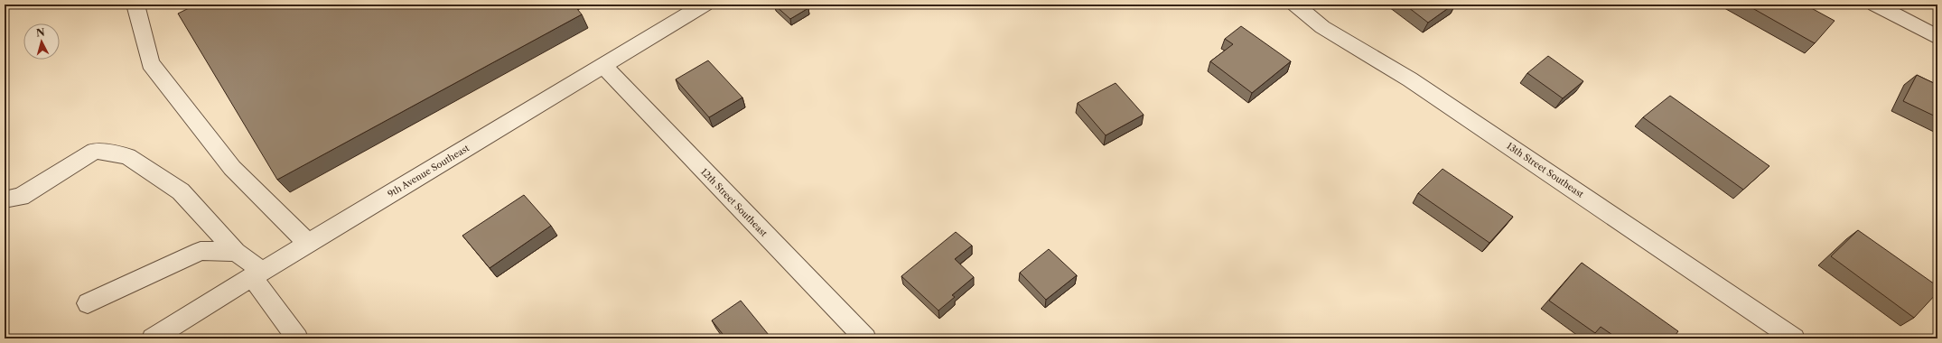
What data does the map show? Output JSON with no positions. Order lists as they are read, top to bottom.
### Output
{
  "streets": {
    "street": ["13th Street Southeast", "9th Avenue Southeast", "12th Street Southeast"]
  },
  "crossings": [
    ["9th Avenue Southeast", "12th Street Southeast"]
  ],
  "north": "top"
}
